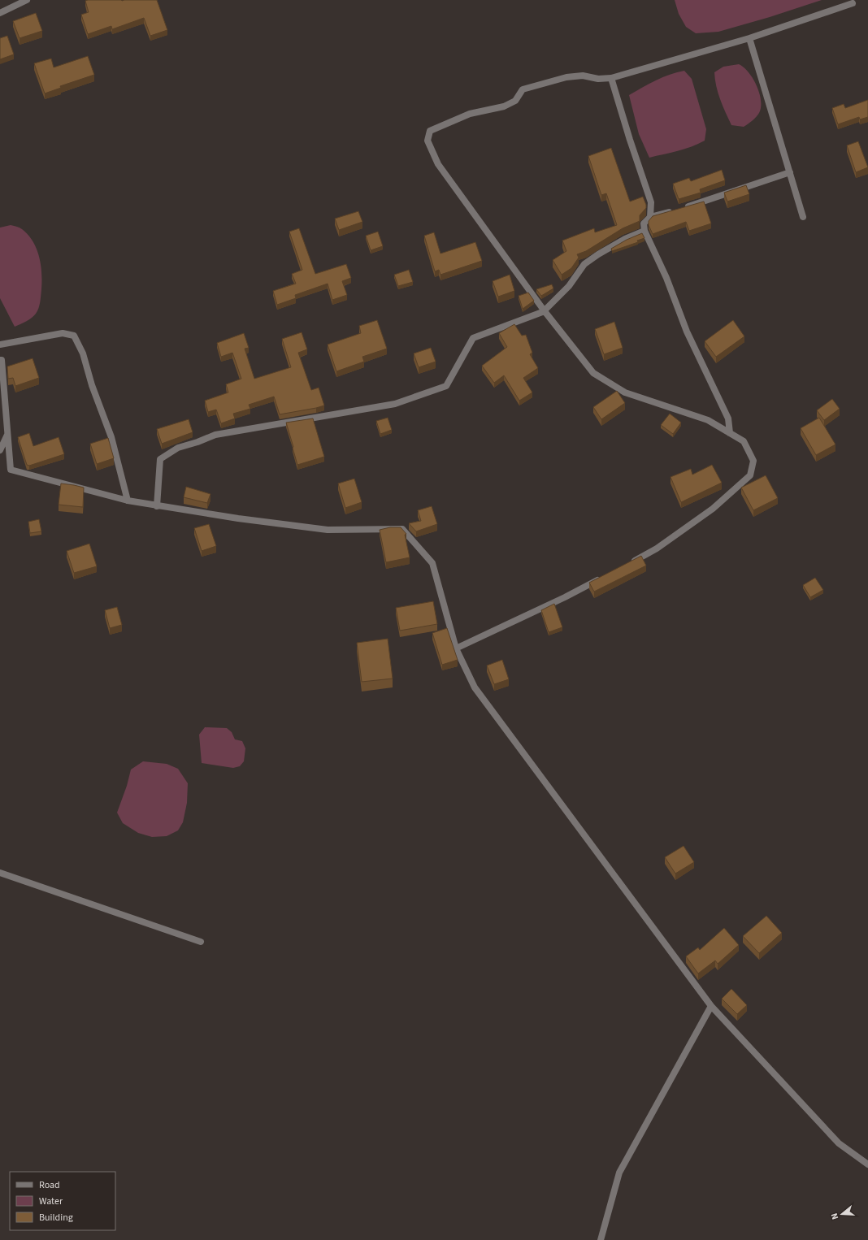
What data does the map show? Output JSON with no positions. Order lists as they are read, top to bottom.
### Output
{
  "legend": ["Road", "Water", "Building"],
  "north": "left"
}
